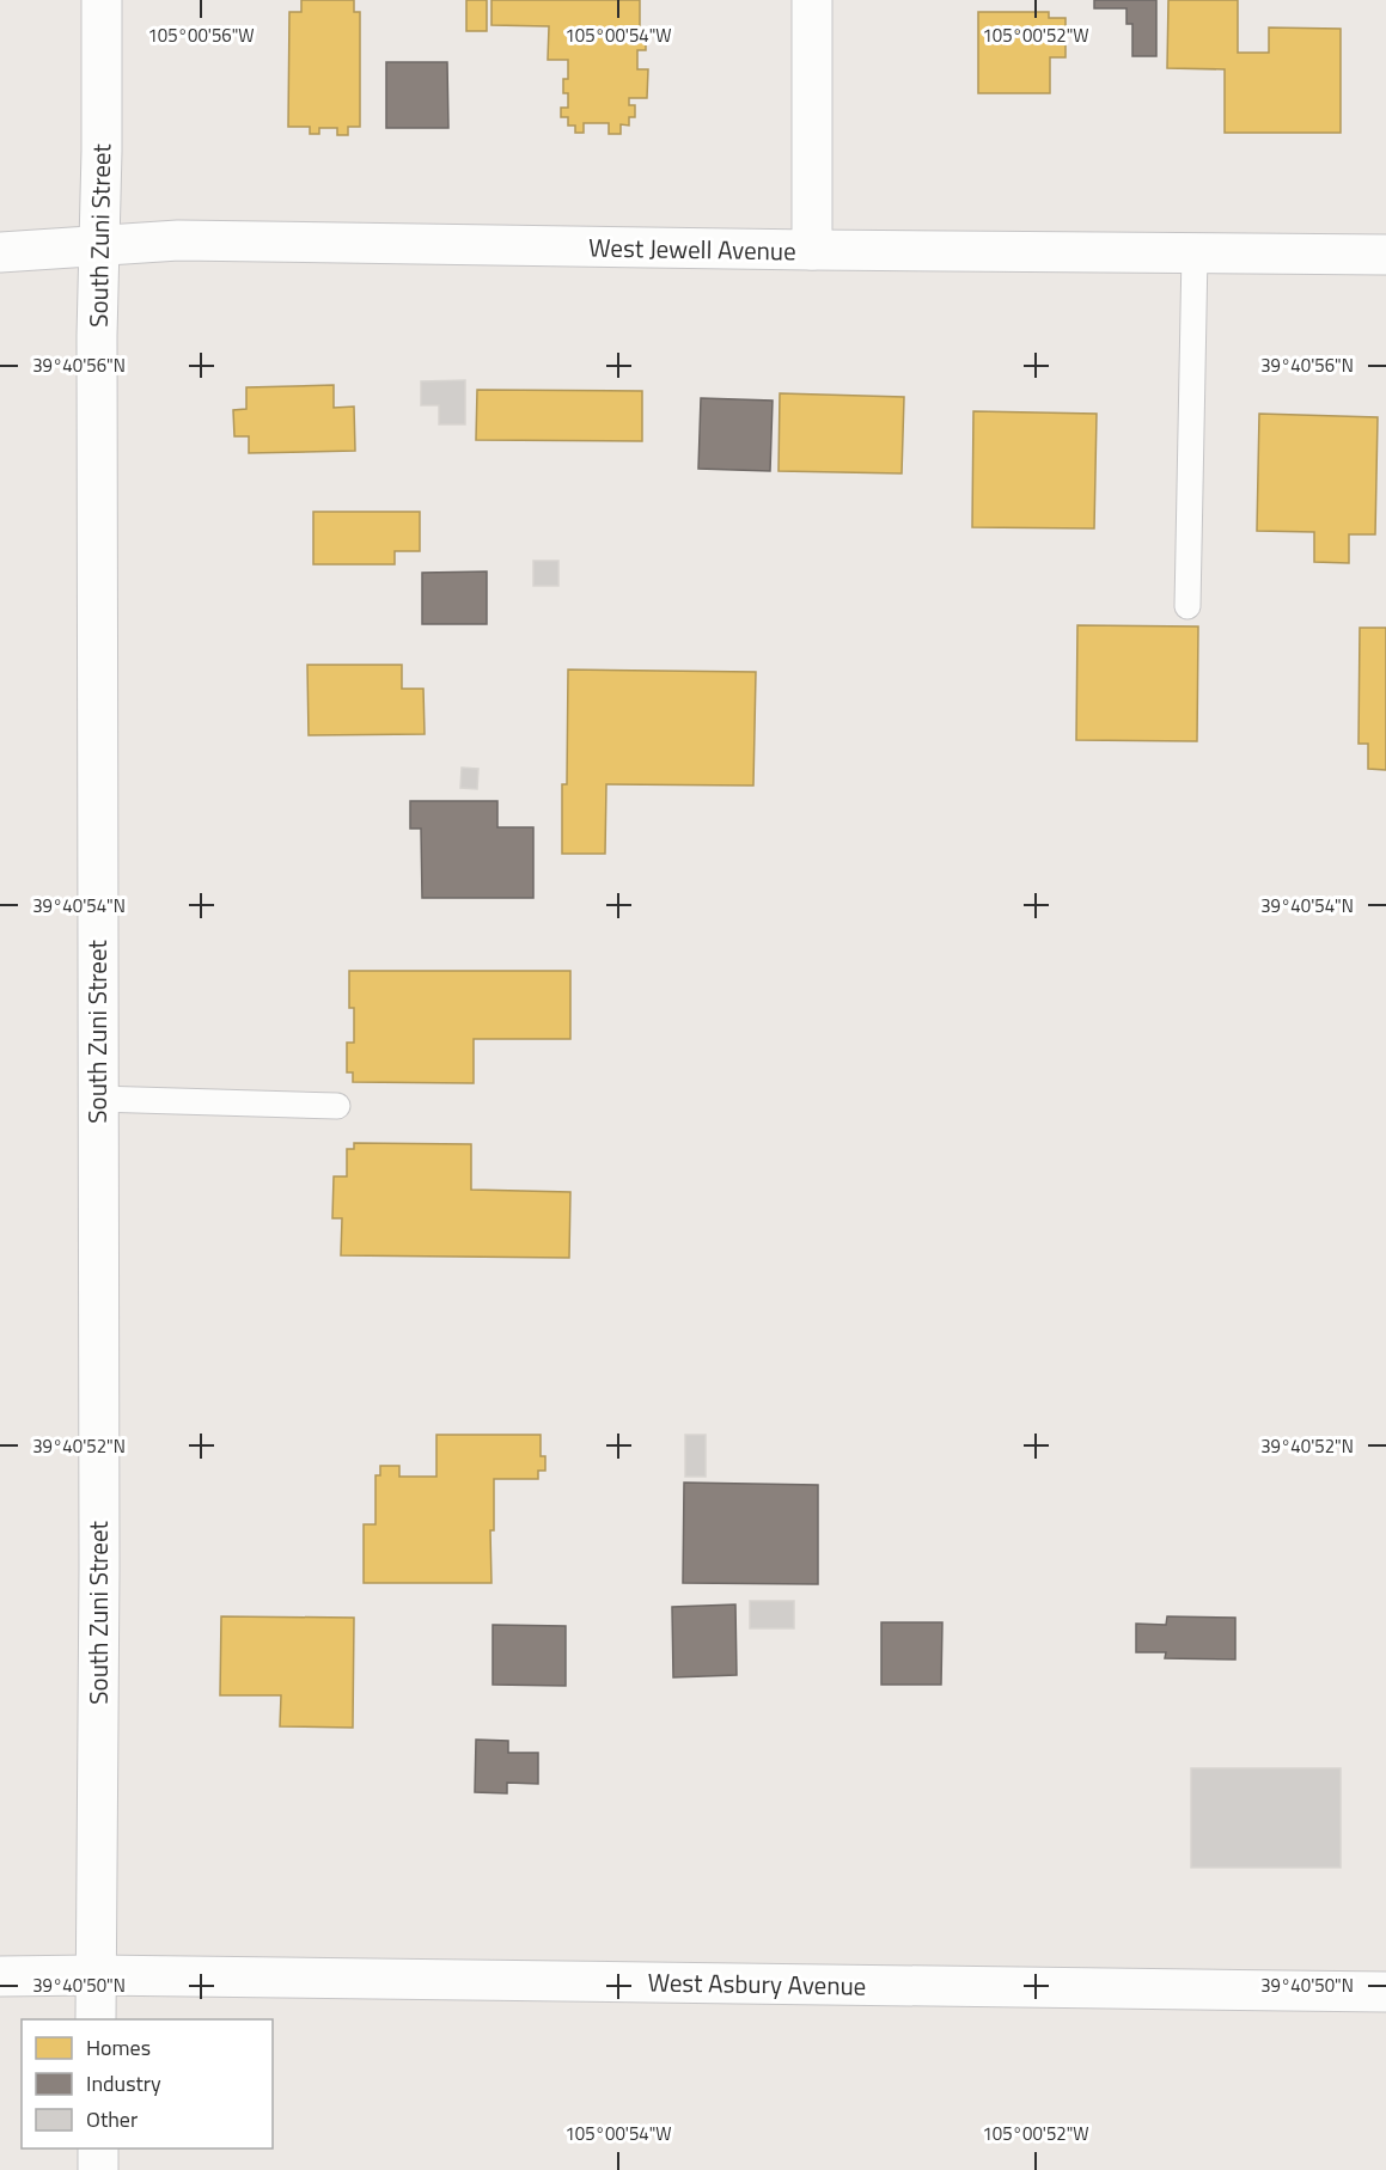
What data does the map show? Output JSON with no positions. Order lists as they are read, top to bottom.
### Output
{
  "streets": {
    "street": ["South Zuni Street", "West Jewell Avenue", "West Asbury Avenue"]
  },
  "crossings": [
    ["South Zuni Street", "West Jewell Avenue"],
    ["South Zuni Street", "West Asbury Avenue"]
  ],
  "legend": ["Homes", "Industry", "Other"],
  "coordinates": [
    "105°00'56\"W",
    "105°00'54\"W",
    "105°00'52\"W",
    "39°40'56\"N",
    "39°40'54\"N",
    "39°40'52\"N",
    "39°40'50\"N"
  ]
}
